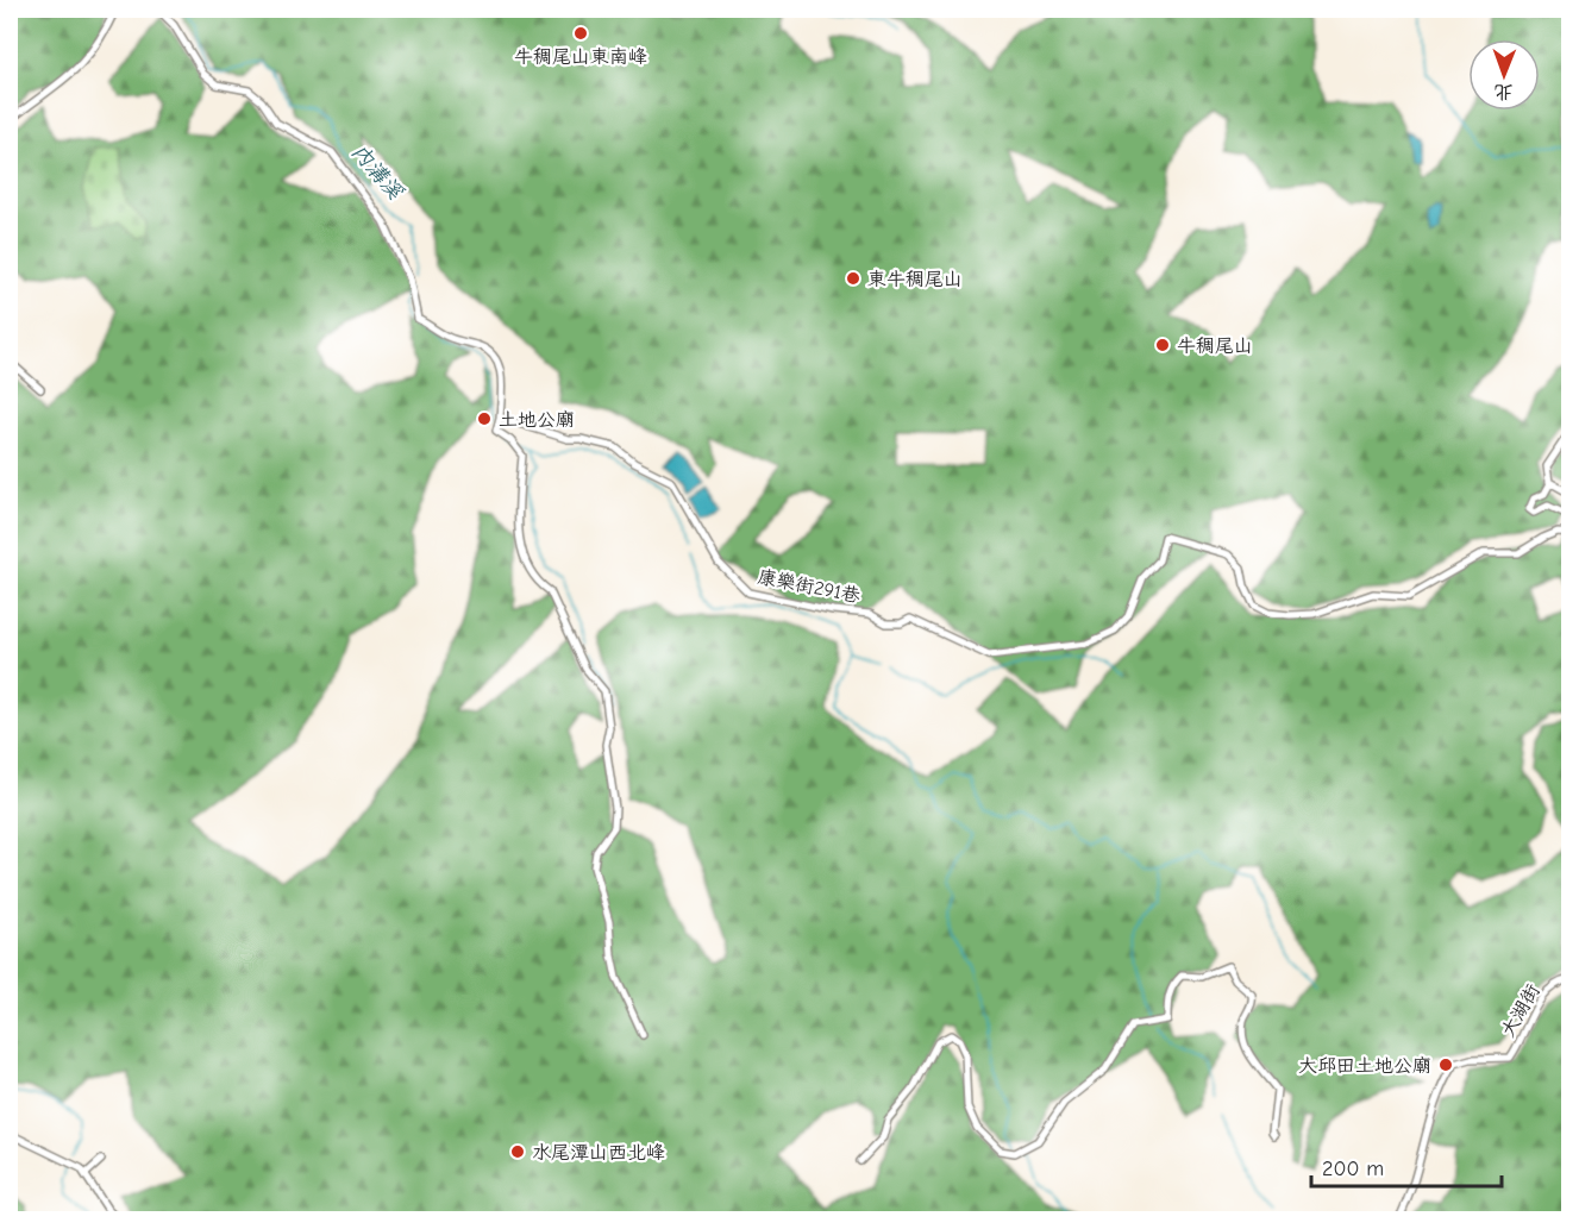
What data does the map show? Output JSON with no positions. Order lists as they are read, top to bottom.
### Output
{
  "streets": {
    "street": ["康樂街291巷", "大湖街"]
  },
  "water": ["內溝溪"],
  "places": [
    "牛稠尾山東南峰",
    "東牛稠尾山",
    "牛稠尾山",
    "土地公廟",
    "大邱田土地公廟",
    "水尾潭山西北峰"
  ],
  "scale_bar": "200 m",
  "north": "bottom"
}
